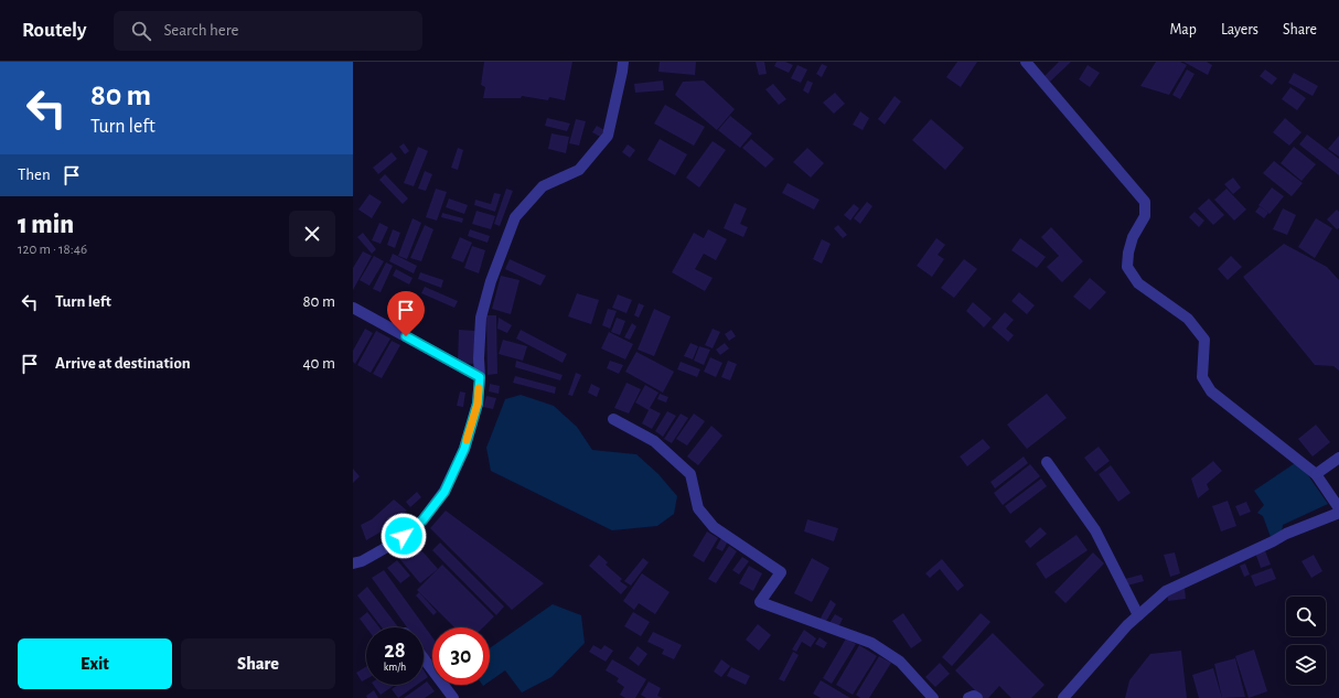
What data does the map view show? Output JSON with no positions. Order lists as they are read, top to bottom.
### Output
{
  "page": {
    "header": "Routely",
    "search": "Search here",
    "nav": ["Map", "Layers", "Share"],
    "turn": ["80 m", "Turn left"],
    "then": "Then",
    "heading": ["1 min", "120 m · 18:46"],
    "list": [
      {
        "name": "Turn left",
        "value": "80 m"
      },
      {
        "name": "Arrive at destination",
        "value": "40 m"
      }
    ],
    "speed": "28 km/h",
    "limit": "30",
    "buttons": ["Exit", "Share"]
  }
}
